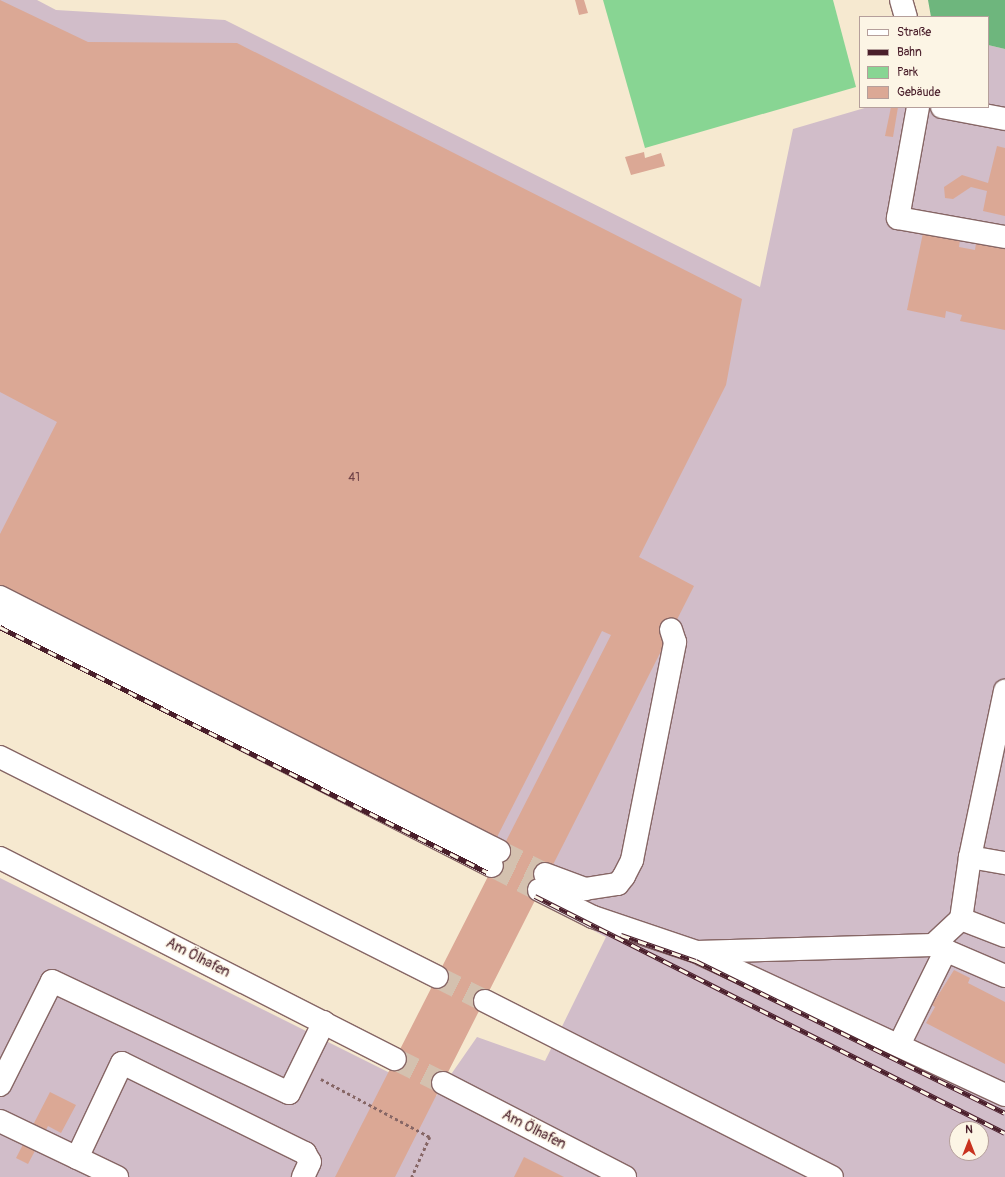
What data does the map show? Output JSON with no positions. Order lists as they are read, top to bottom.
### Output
{
  "streets": {
    "street": ["Am Ölhafen"]
  },
  "house_numbers": ["41"],
  "legend": [
    "Straße",
    "Bahn",
    "Park",
    "Gebäude"
  ],
  "north": "top"
}
